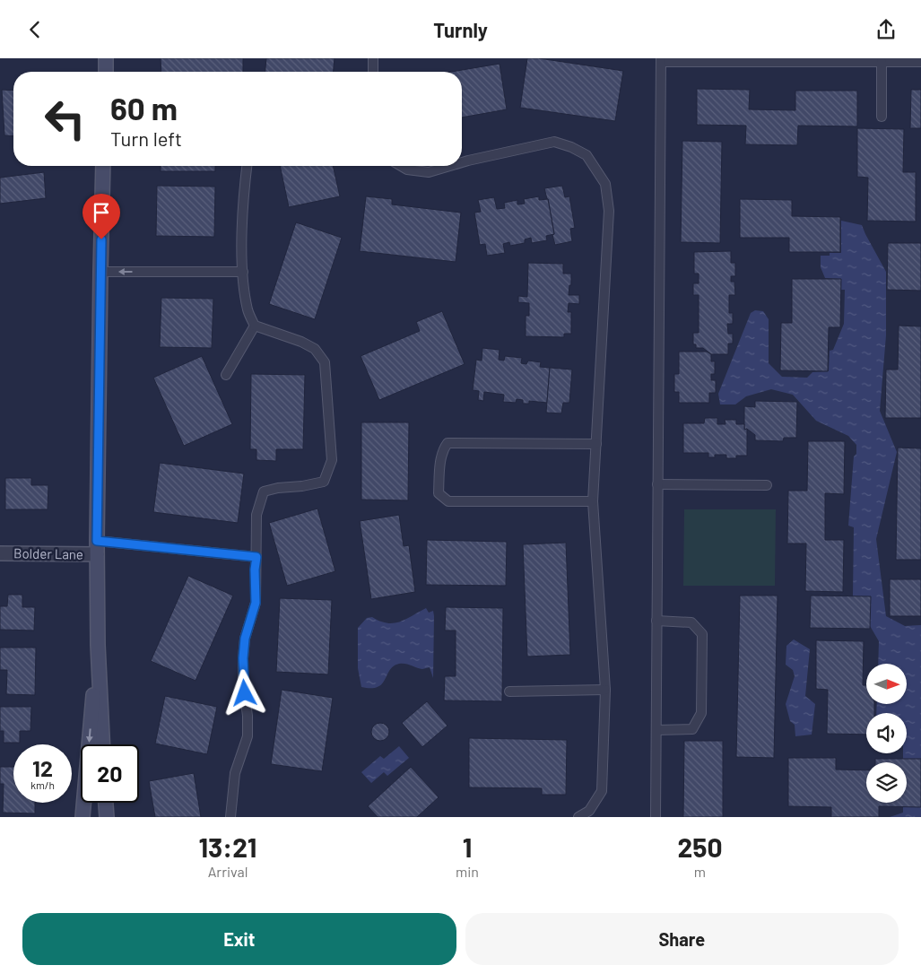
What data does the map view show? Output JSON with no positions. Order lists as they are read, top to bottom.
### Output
{
  "streets": {
    "street": ["Bolder Lane"]
  },
  "north": "right",
  "page": {
    "header": "Turnly",
    "turn": ["60 m", "Turn left"],
    "speed": "12 km/h",
    "limit": "20",
    "eta": [
      "13:21",
      "Arrival",
      "1",
      "min",
      "250",
      "m"
    ],
    "buttons": ["Exit", "Share"]
  }
}
